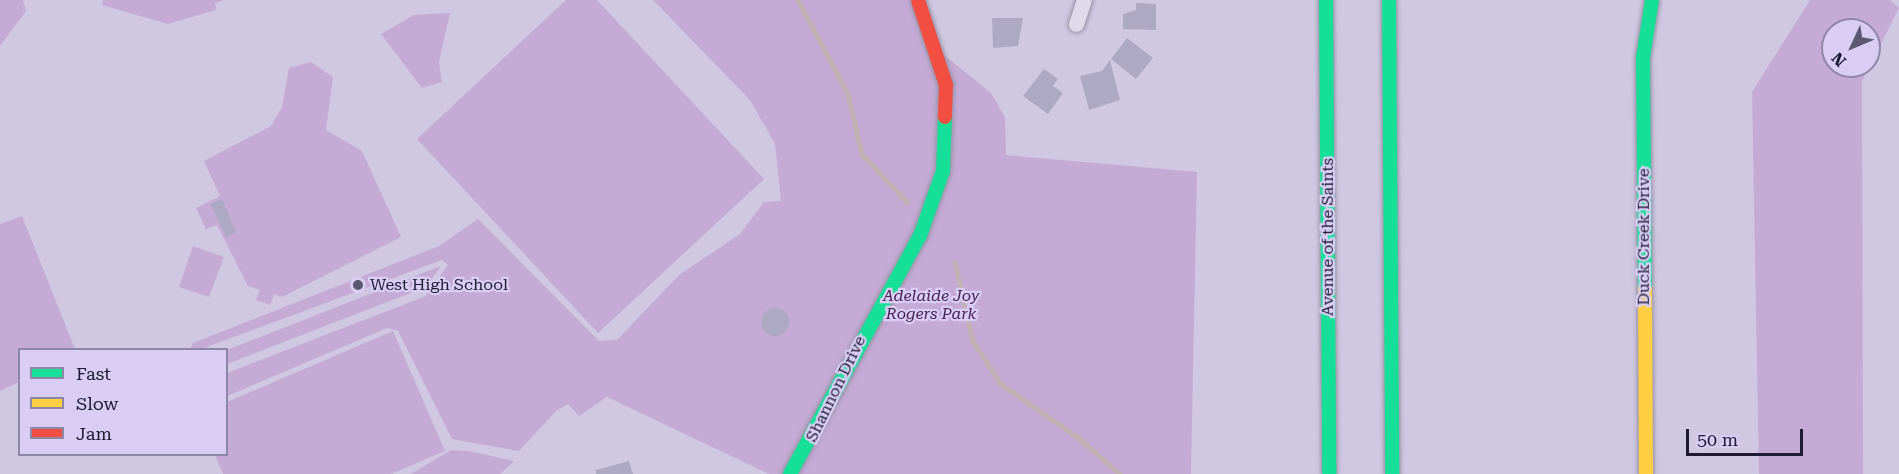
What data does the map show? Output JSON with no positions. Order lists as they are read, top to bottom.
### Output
{
  "streets": {
    "main road": ["Avenue of the Saints", "Duck Creek Drive", "Shannon Drive"]
  },
  "parks": ["Adelaide Joy Rogers Park"],
  "places": ["West High School"],
  "legend": ["Fast", "Slow", "Jam"],
  "scale_bar": "50 m",
  "north": "bottom left"
}
